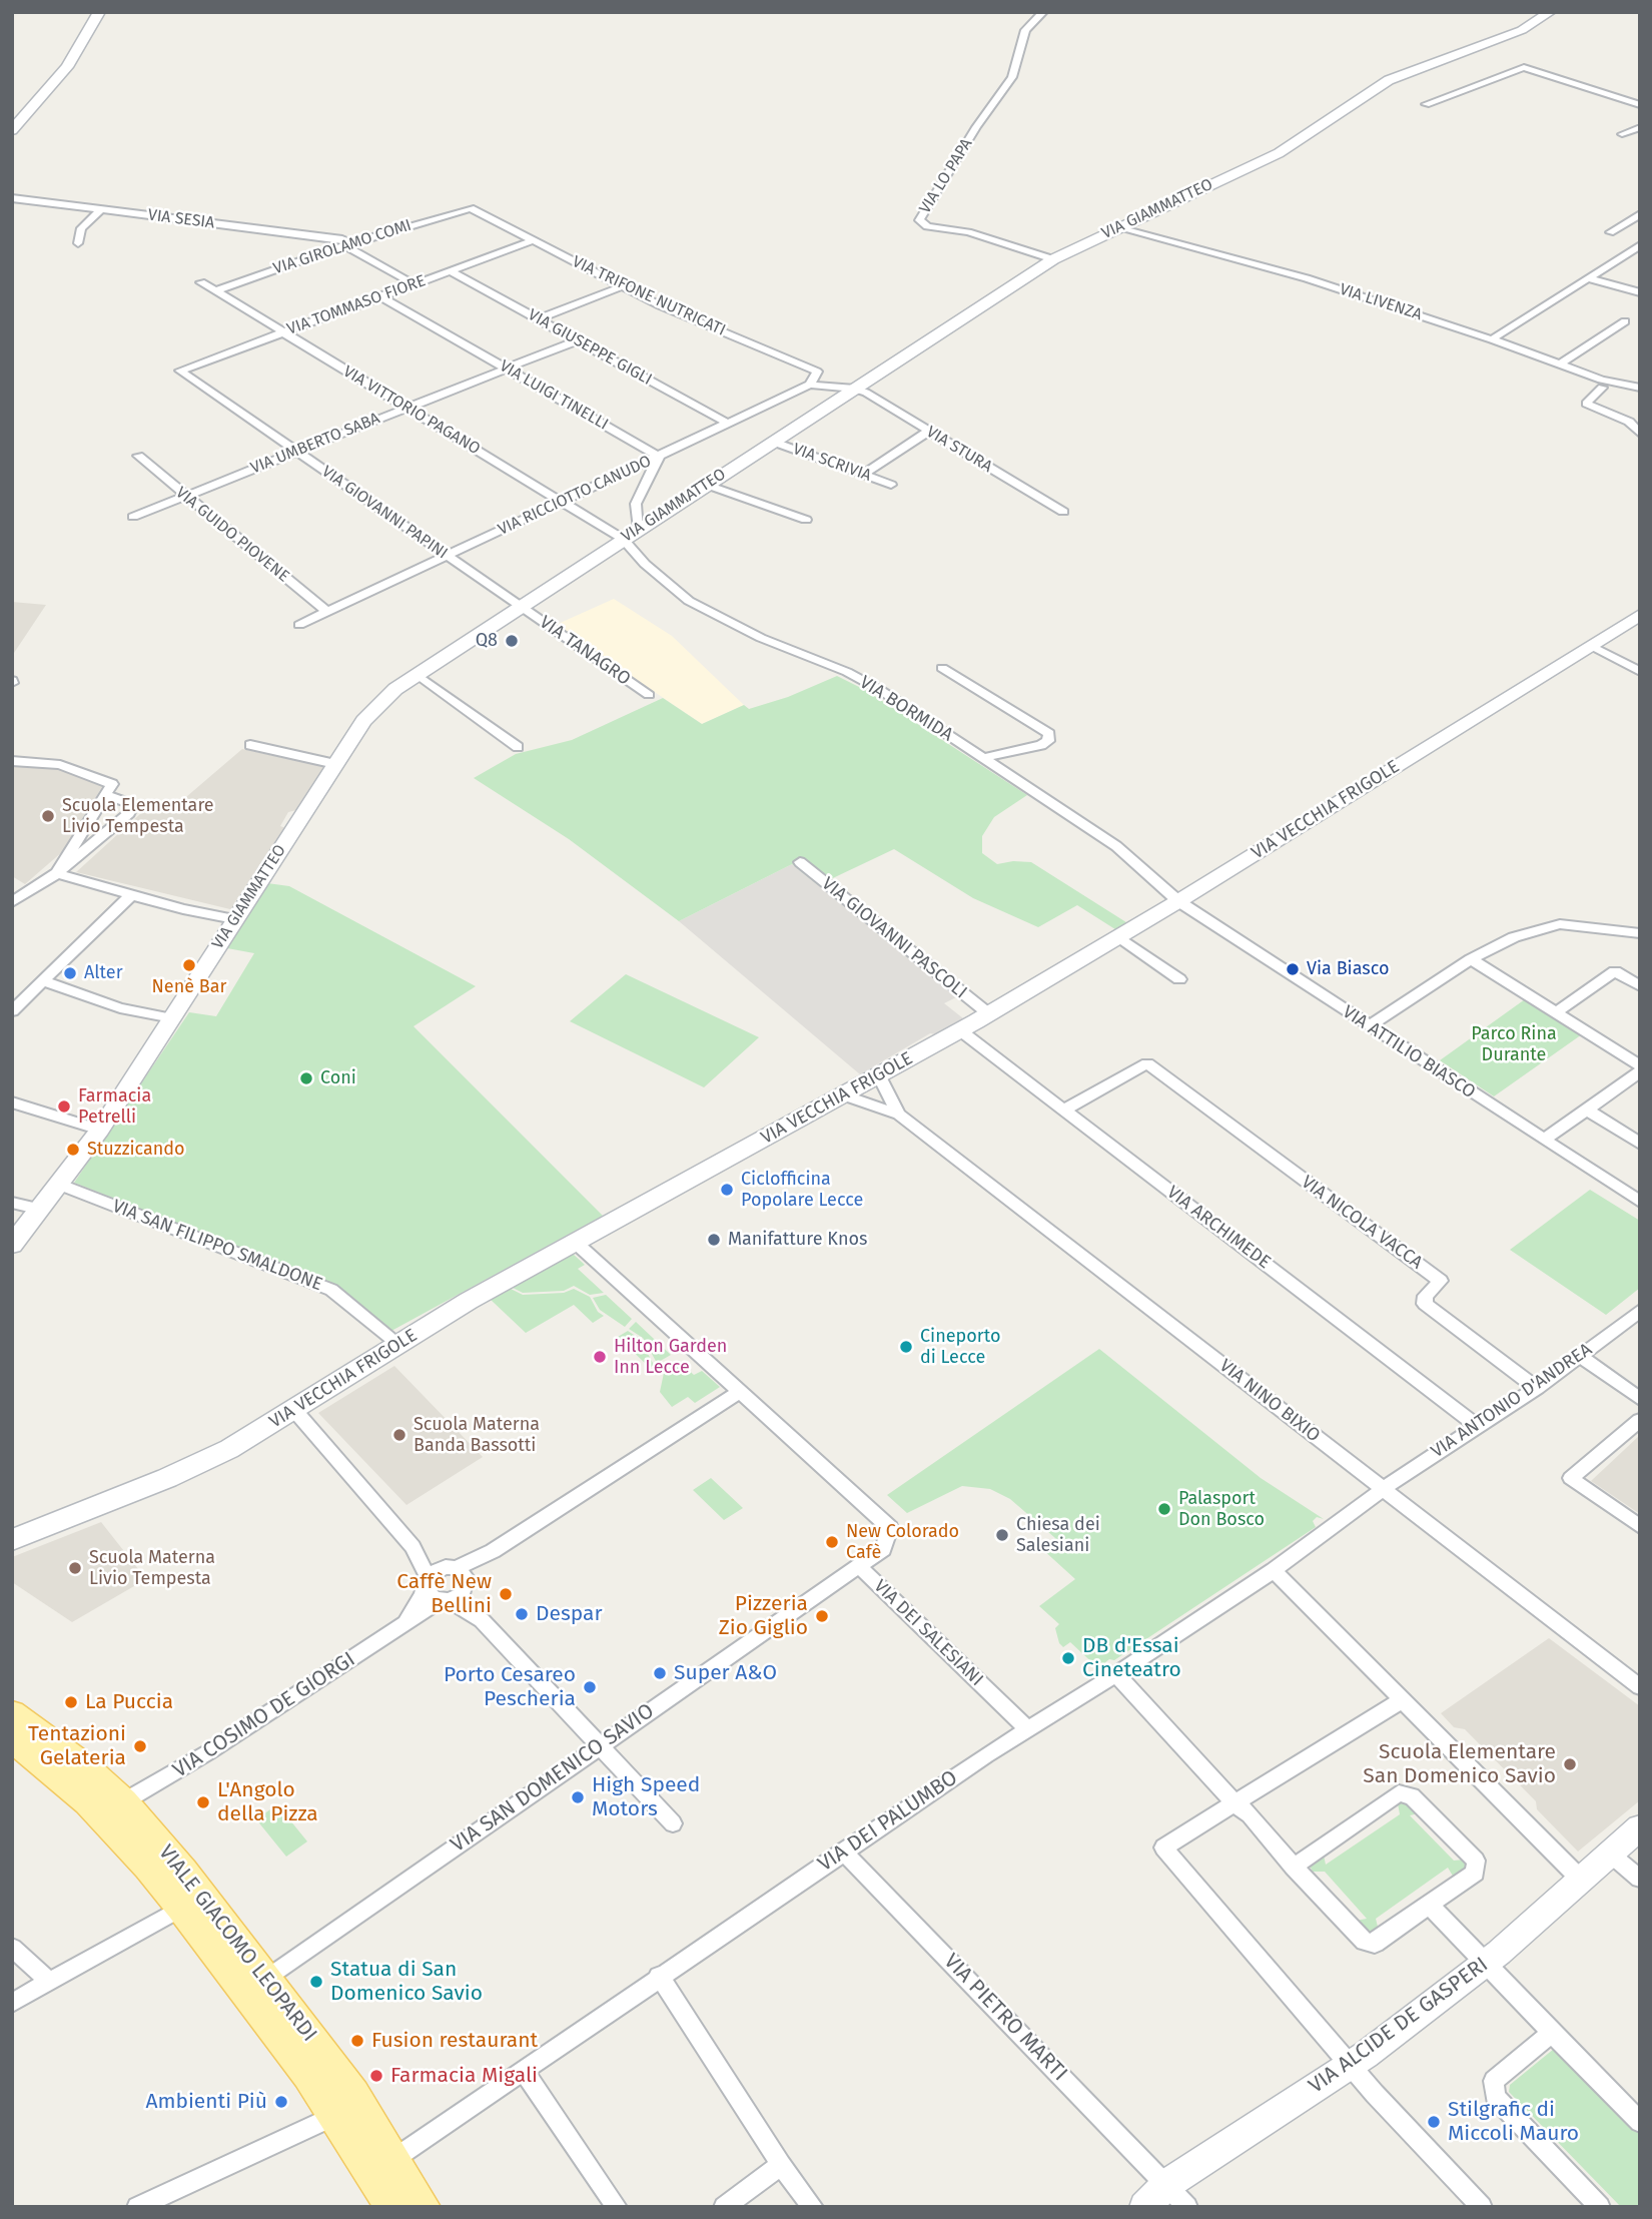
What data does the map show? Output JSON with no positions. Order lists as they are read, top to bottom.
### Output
{
  "streets": {
    "main road": ["VIALE GIACOMO LEOPARDI"],
    "street": [
      "VIA LO PAPA",
      "VIA GIAMMATTEO",
      "VIA SESIA",
      "VIA GIROLAMO COMI",
      "VIA TRIFONE NUTRICATI",
      "VIA LIVENZA",
      "VIA TOMMASO FIORE",
      "VIA GIUSEPPE GIGLI",
      "VIA LUIGI TINELLI",
      "VIA VITTORIO PAGANO",
      "VIA UMBERTO SABA",
      "VIA STURA",
      "VIA SCRIVIA",
      "VIA RICCIOTTO CANUDO",
      "VIA GIOVANNI PAPINI",
      "VIA GUIDO PIOVENE",
      "VIA TANAGRO",
      "VIA BORMIDA",
      "VIA VECCHIA FRIGOLE",
      "VIA GIOVANNI PASCOLI",
      "VIA ATTILIO BIASCO",
      "VIA NICOLA VACCA",
      "VIA ARCHIMEDE",
      "VIA SAN FILIPPO SMALDONE",
      "VIA NINO BIXIO",
      "VIA ANTONIO D'ANDREA",
      "VIA DEI SALESIANI",
      "VIA COSIMO DE GIORGI",
      "VIA SAN DOMENICO SAVIO",
      "VIA DEI PALUMBO",
      "VIA PIETRO MARTI",
      "VIA ALCIDE DE GASPERI"
    ]
  },
  "crossings": [
    ["VIA LO PAPA", "VIA GIAMMATTEO"],
    ["VIA GIAMMATTEO", "VIA LIVENZA"],
    ["VIA GIAMMATTEO", "VIA VITTORIO PAGANO"],
    ["VIA GIAMMATTEO", "VIA STURA"],
    ["VIA GIAMMATTEO", "VIA SCRIVIA"],
    ["VIA GIAMMATTEO", "VIA GIOVANNI PAPINI"],
    ["VIA GIAMMATTEO", "VIA TANAGRO"],
    ["VIA GIAMMATTEO", "VIA BORMIDA"],
    ["VIA GIAMMATTEO", "VIA SAN FILIPPO SMALDONE"],
    ["VIA SESIA", "VIA GIROLAMO COMI"],
    ["VIA GIROLAMO COMI", "VIA TRIFONE NUTRICATI"],
    ["VIA GIROLAMO COMI", "VIA VITTORIO PAGANO"],
    ["VIA TRIFONE NUTRICATI", "VIA TOMMASO FIORE"],
    ["VIA TRIFONE NUTRICATI", "VIA RICCIOTTO CANUDO"],
    ["VIA TOMMASO FIORE", "VIA GIUSEPPE GIGLI"],
    ["VIA TOMMASO FIORE", "VIA LUIGI TINELLI"],
    ["VIA TOMMASO FIORE", "VIA VITTORIO PAGANO"],
    ["VIA TOMMASO FIORE", "VIA GIOVANNI PAPINI"],
    ["VIA GIUSEPPE GIGLI", "VIA UMBERTO SABA"],
    ["VIA GIUSEPPE GIGLI", "VIA RICCIOTTO CANUDO"],
    ["VIA LUIGI TINELLI", "VIA UMBERTO SABA"],
    ["VIA LUIGI TINELLI", "VIA RICCIOTTO CANUDO"],
    ["VIA VITTORIO PAGANO", "VIA UMBERTO SABA"],
    ["VIA VITTORIO PAGANO", "VIA RICCIOTTO CANUDO"],
    ["VIA VITTORIO PAGANO", "VIA BORMIDA"],
    ["VIA UMBERTO SABA", "VIA GIOVANNI PAPINI"],
    ["VIA UMBERTO SABA", "VIA GUIDO PIOVENE"],
    ["VIA RICCIOTTO CANUDO", "VIA GIOVANNI PAPINI"],
    ["VIA RICCIOTTO CANUDO", "VIA GUIDO PIOVENE"],
    ["VIA GIOVANNI PAPINI", "VIA TANAGRO"],
    ["VIA BORMIDA", "VIA VECCHIA FRIGOLE"],
    ["VIA BORMIDA", "VIA ATTILIO BIASCO"],
    ["VIA VECCHIA FRIGOLE", "VIA GIOVANNI PASCOLI"],
    ["VIA VECCHIA FRIGOLE", "VIA ATTILIO BIASCO"],
    ["VIA VECCHIA FRIGOLE", "VIA ARCHIMEDE"],
    ["VIA VECCHIA FRIGOLE", "VIA SAN FILIPPO SMALDONE"],
    ["VIA VECCHIA FRIGOLE", "VIA NINO BIXIO"],
    ["VIA NICOLA VACCA", "VIA ARCHIMEDE"],
    ["VIA NICOLA VACCA", "VIA ANTONIO D'ANDREA"],
    ["VIA ARCHIMEDE", "VIA ANTONIO D'ANDREA"],
    ["VIA NINO BIXIO", "VIA ANTONIO D'ANDREA"],
    ["VIA NINO BIXIO", "VIA DEI PALUMBO"],
    ["VIA ANTONIO D'ANDREA", "VIA DEI PALUMBO"],
    ["VIA DEI SALESIANI", "VIA COSIMO DE GIORGI"],
    ["VIA DEI SALESIANI", "VIA SAN DOMENICO SAVIO"],
    ["VIA DEI SALESIANI", "VIA DEI PALUMBO"],
    ["VIA COSIMO DE GIORGI", "VIALE GIACOMO LEOPARDI"],
    ["VIA SAN DOMENICO SAVIO", "VIALE GIACOMO LEOPARDI"],
    ["VIA DEI PALUMBO", "VIALE GIACOMO LEOPARDI"],
    ["VIA DEI PALUMBO", "VIA PIETRO MARTI"],
    ["VIA PIETRO MARTI", "VIA ALCIDE DE GASPERI"]
  ],
  "parks": ["Parco Rina Durante"],
  "places": [
    "Q8",
    "Scuola Elementare Livio Tempesta",
    "Nenè Bar",
    "Via Biasco",
    "Alter",
    "Coni",
    "Farmacia Petrelli",
    "Stuzzicando",
    "Ciclofficina Popolare Lecce",
    "Manifatture Knos",
    "Cineporto di Lecce",
    "Hilton Garden Inn Lecce",
    "Scuola Materna Banda Bassotti",
    "Palasport Don Bosco",
    "Chiesa dei Salesiani",
    "New Colorado Cafè",
    "Scuola Materna Livio Tempesta",
    "Caffè New Bellini",
    "Despar",
    "Pizzeria Zio Giglio",
    "DB d'Essai Cineteatro",
    "Super A&O",
    "Porto Cesareo Pescheria",
    "La Puccia",
    "Tentazioni Gelateria",
    "Scuola Elementare San Domenico Savio",
    "High Speed Motors",
    "L'Angolo della Pizza",
    "Statua di San Domenico Savio",
    "Fusion restaurant",
    "Farmacia Migali",
    "Ambienti Più",
    "Stilgrafic di Miccoli Mauro"
  ]
}
